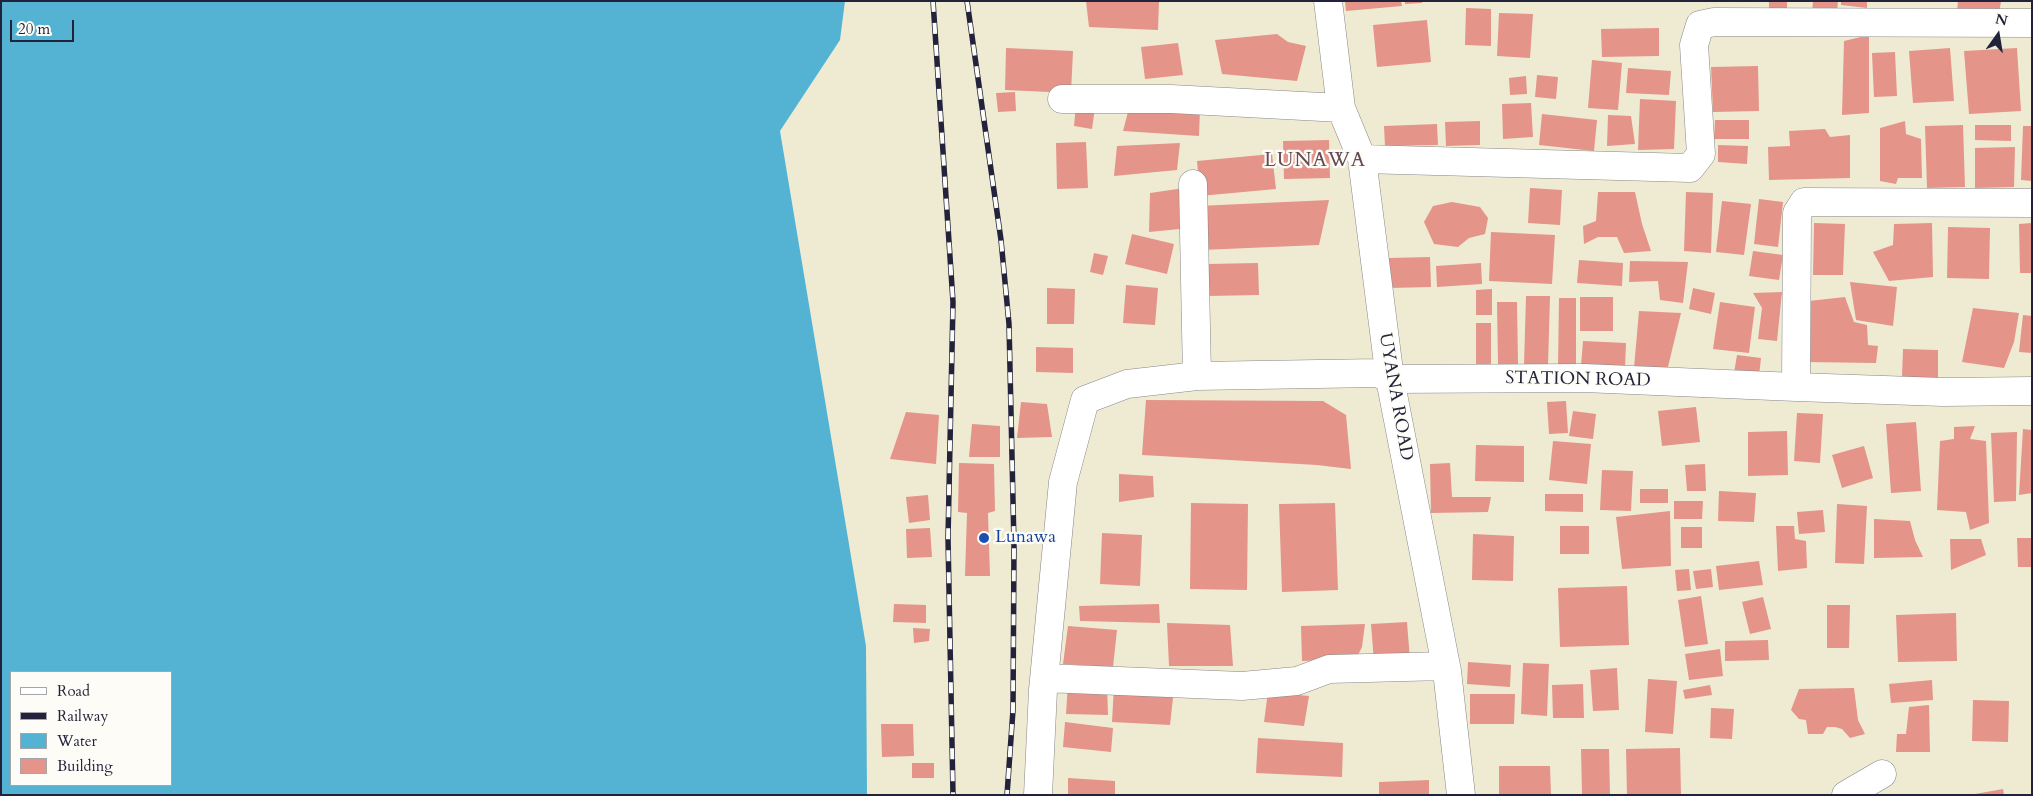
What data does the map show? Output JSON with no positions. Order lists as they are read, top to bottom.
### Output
{
  "streets": {
    "street": ["STATION ROAD", "UYANA ROAD"]
  },
  "crossings": [
    ["STATION ROAD", "UYANA ROAD"]
  ],
  "districts": ["LUNAWA"],
  "places": ["Lunawa"],
  "legend": [
    "Road",
    "Railway",
    "Water",
    "Building"
  ],
  "scale_bar": "20 m",
  "north": "top"
}
